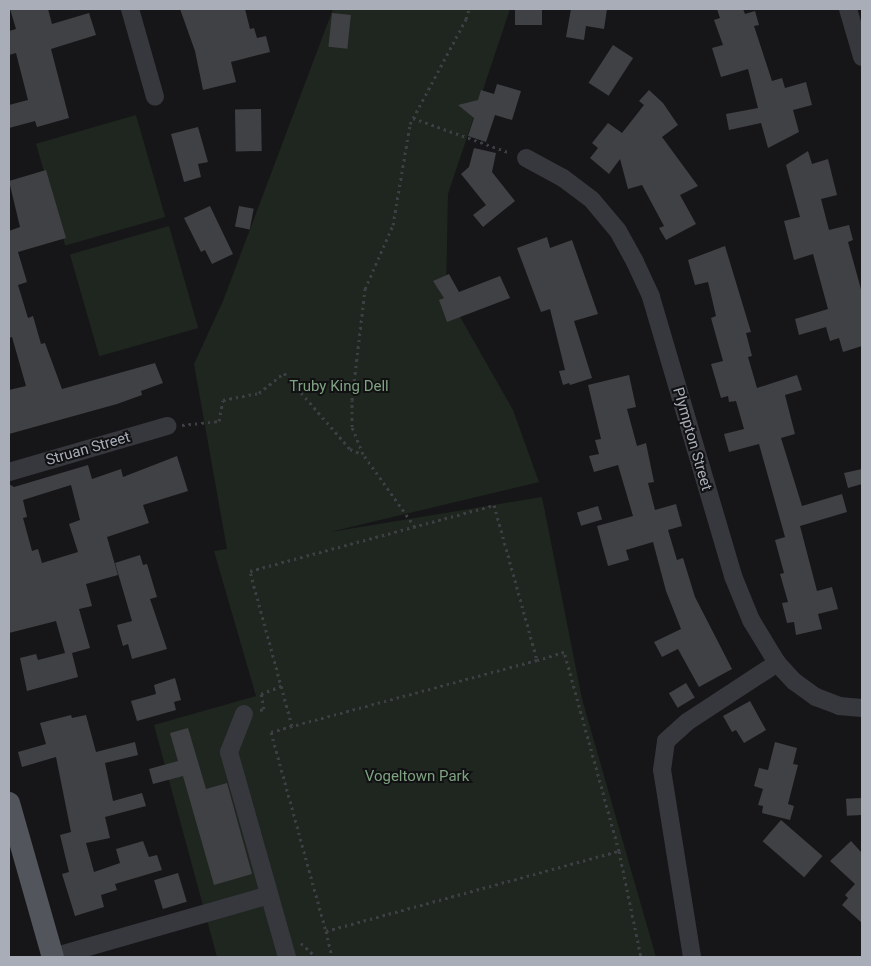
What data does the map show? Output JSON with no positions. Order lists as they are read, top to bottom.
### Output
{
  "streets": {
    "street": ["Plympton Street", "Struan Street"]
  },
  "parks": ["Truby King Dell", "Vogeltown Park"]
}
